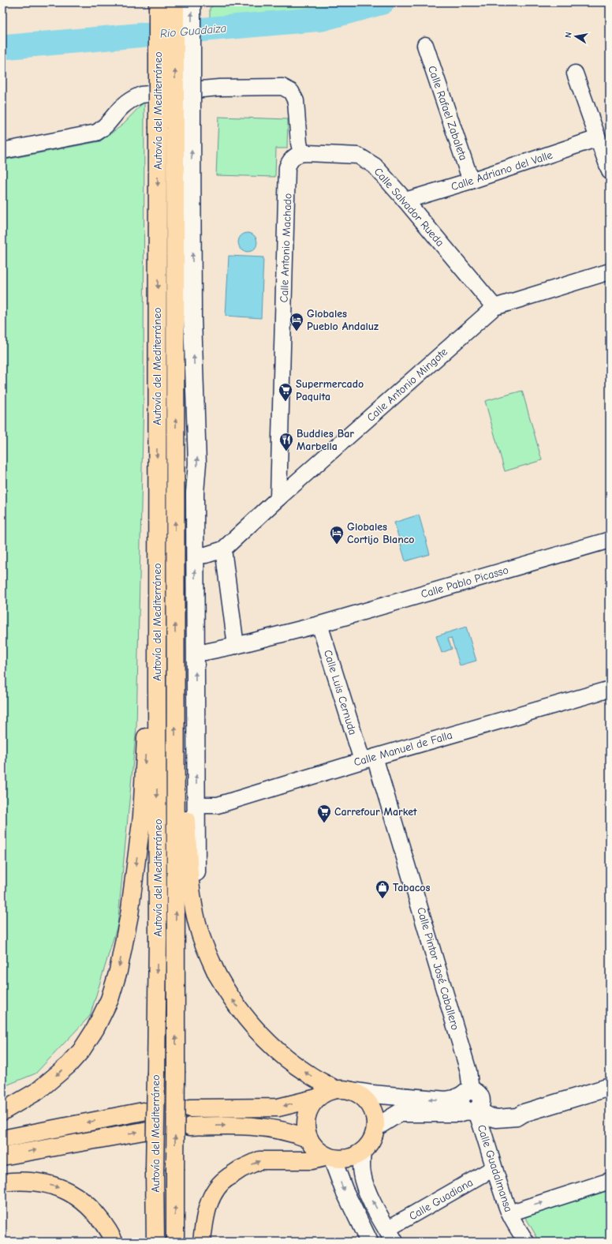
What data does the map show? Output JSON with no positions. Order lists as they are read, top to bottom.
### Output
{
  "streets": {
    "main road": ["Autovía del Mediterráneo"],
    "street": [
      "Calle Rafael Zabaleta",
      "Calle Adriano del Valle",
      "Calle Salvador Rueda",
      "Calle Antonio Machado",
      "Calle Antonio Mingote",
      "Calle Pablo Picasso",
      "Calle Luis Cernuda",
      "Calle Manuel de Falla",
      "Calle Pintor José Caballero",
      "Calle Guadalmansa",
      "Calle Guadiana"
    ]
  },
  "crossings": [
    ["Calle Rafael Zabaleta", "Calle Adriano del Valle"],
    ["Calle Adriano del Valle", "Calle Salvador Rueda"],
    ["Calle Salvador Rueda", "Calle Antonio Machado"],
    ["Calle Salvador Rueda", "Calle Antonio Mingote"],
    ["Calle Antonio Machado", "Calle Antonio Mingote"],
    ["Calle Pablo Picasso", "Calle Luis Cernuda"],
    ["Calle Luis Cernuda", "Calle Manuel de Falla"],
    ["Calle Luis Cernuda", "Calle Pintor José Caballero"],
    ["Calle Manuel de Falla", "Calle Pintor José Caballero"],
    ["Calle Pintor José Caballero", "Calle Guadalmansa"],
    ["Calle Guadalmansa", "Calle Guadiana"]
  ],
  "water": ["Rio Guadaiza"],
  "places": {
    "hotel": ["Globales Pueblo Andaluz", "Globales Cortijo Blanco"],
    "supermarket": ["Supermercado Paquita", "Carrefour Market"],
    "restaurant": ["Buddies Bar Marbella"],
    "shop": ["Tabacos"]
  },
  "north": "left"
}
